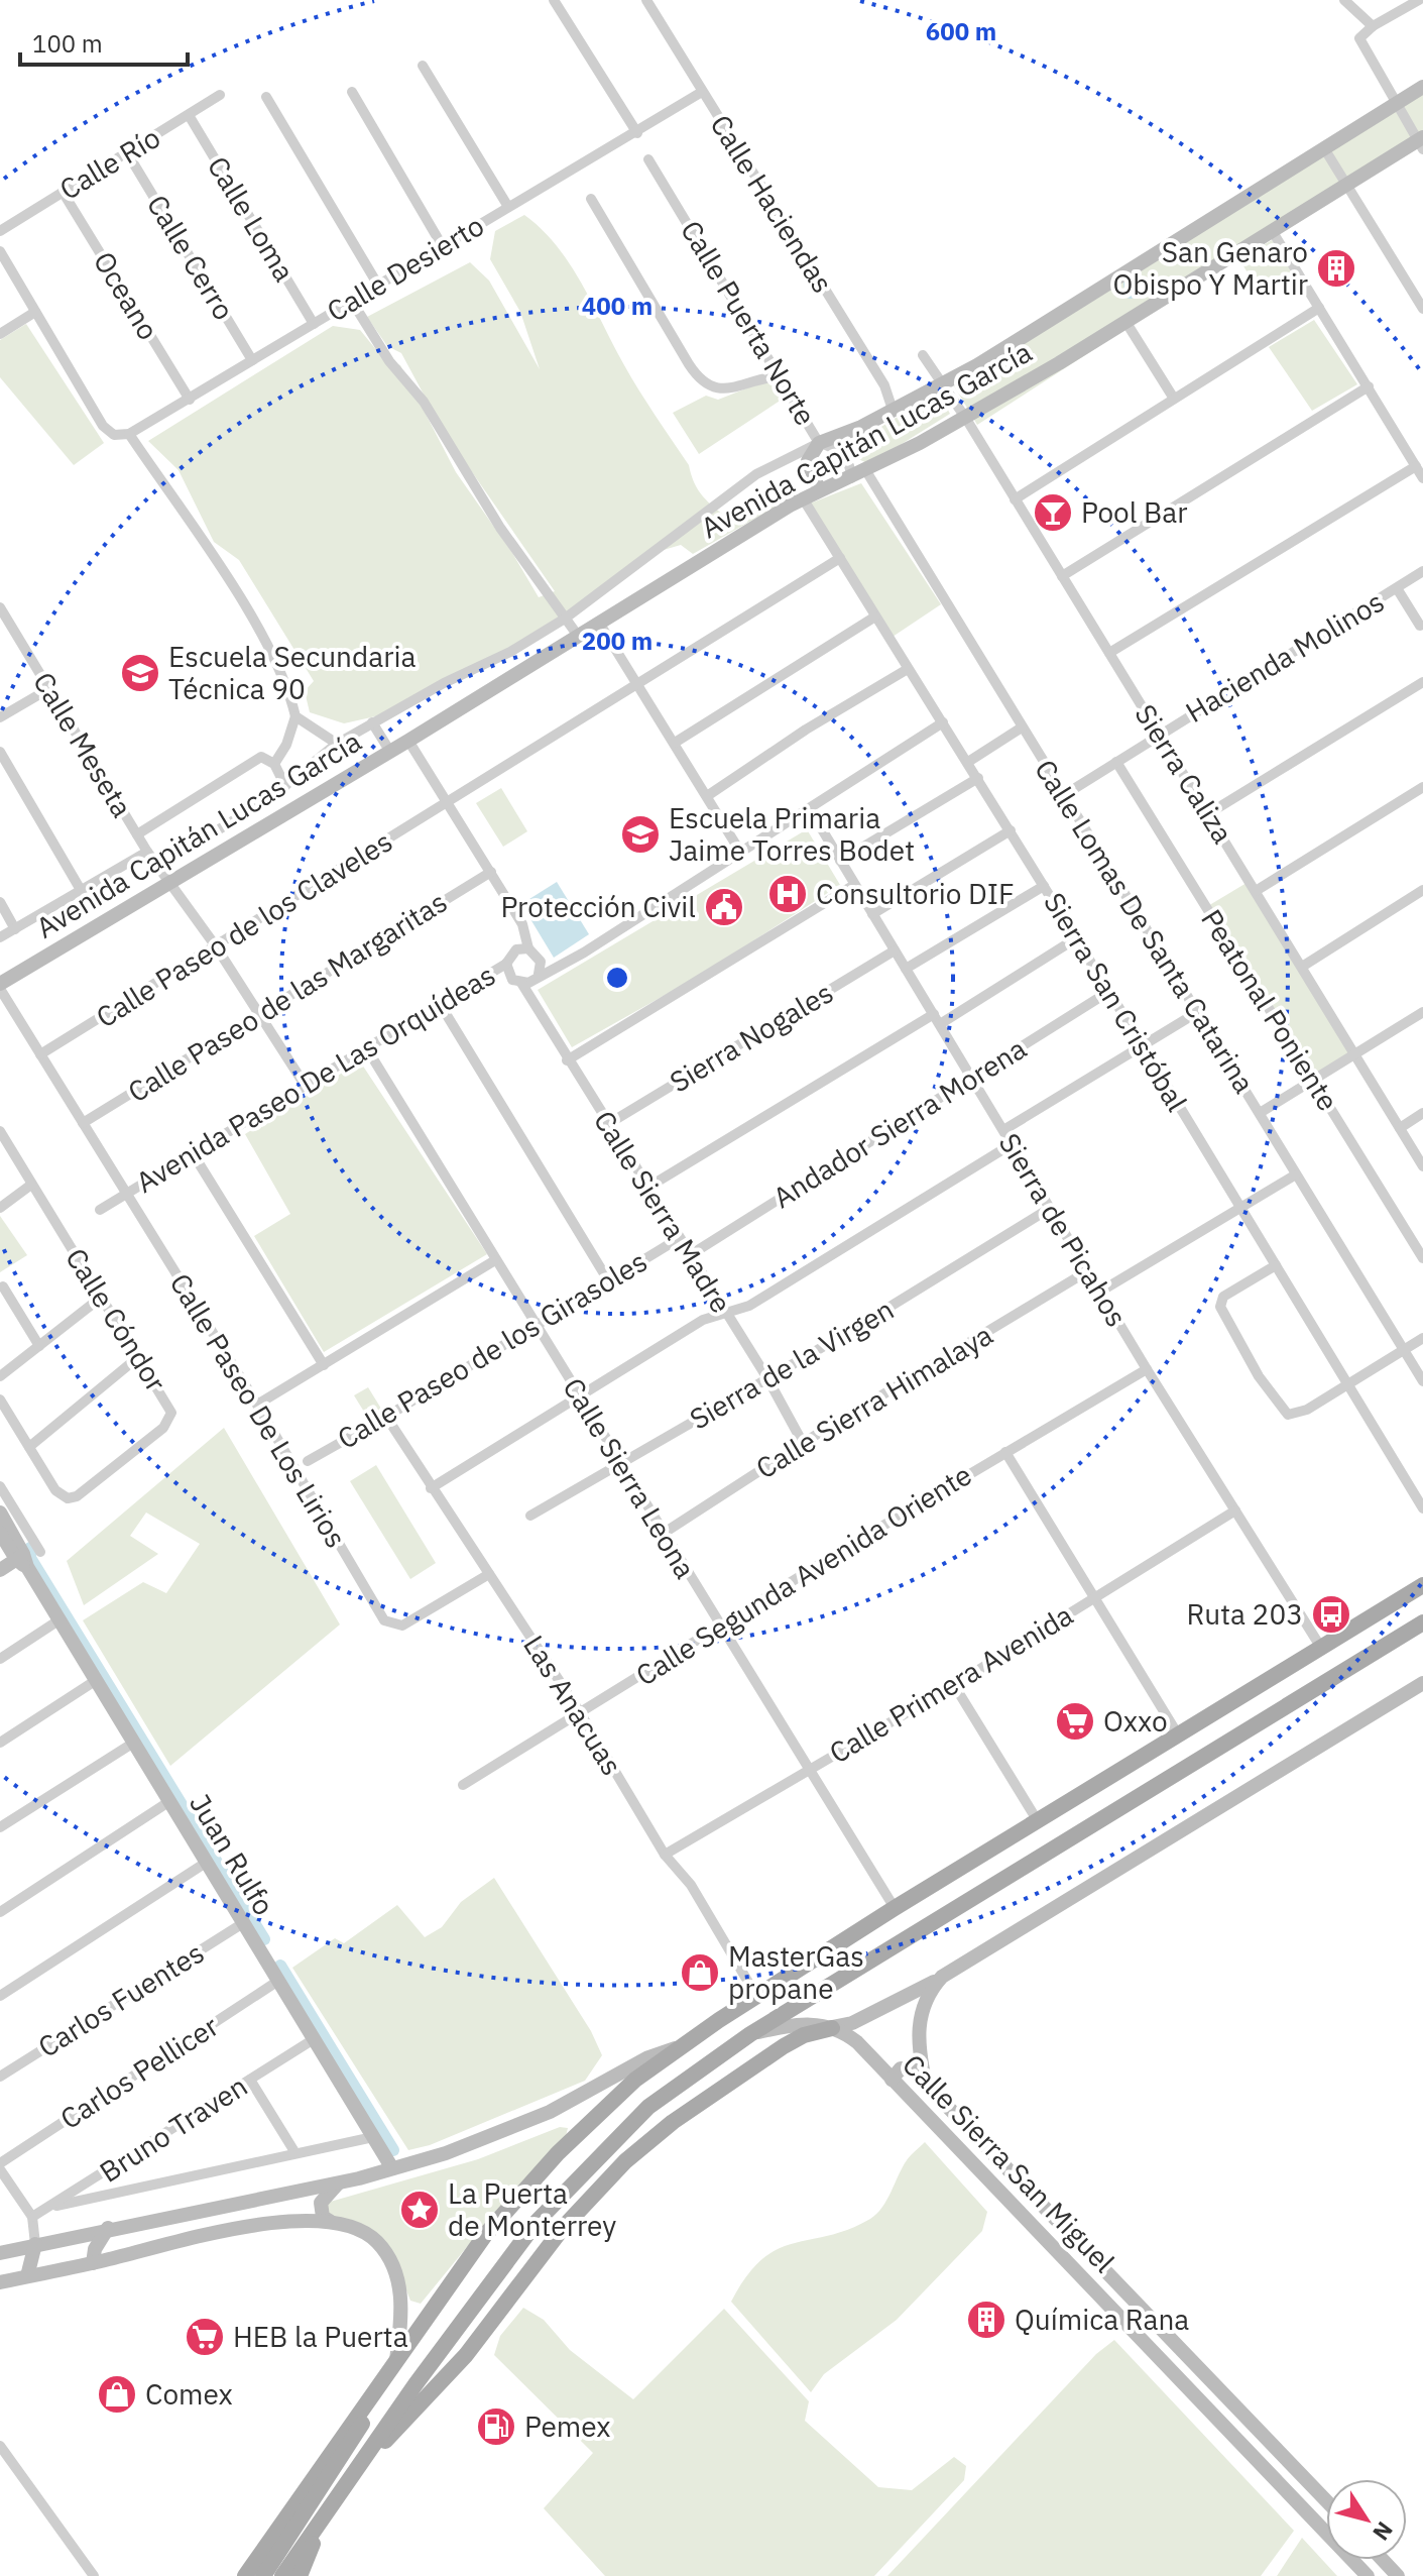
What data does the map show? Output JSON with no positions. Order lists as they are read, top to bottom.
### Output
{
  "streets": {
    "street": [
      "Calle Río",
      "Calle Haciendas",
      "Calle Loma",
      "Calle Cerro",
      "Calle Desierto",
      "Oceano",
      "Calle Puerta Norte",
      "Avenida Capitán Lucas García",
      "Hacienda Molinos",
      "Calle Meseta",
      "Sierra Caliza",
      "Calle Lomas De Santa Catarina",
      "Calle Paseo de los Claveles",
      "Calle Paseo de las Margaritas",
      "Sierra San Cristóbal",
      "Peatonal Poniente",
      "Sierra Nogales",
      "Avenida Paseo De Las Orquídeas",
      "Andador Sierra Morena",
      "Calle Sierra Madre",
      "Sierra de Picahos",
      "Calle Cóndor",
      "Calle Paseo de los Girasoles",
      "Sierra de la Virgen",
      "Calle Sierra Himalaya",
      "Calle Paseo De Los Lirios",
      "Calle Sierra Leona",
      "Calle Segunda Avenida Oriente",
      "Calle Primera Avenida",
      "Las Anacuas",
      "Juan Rulfo",
      "Carlos Fuentes",
      "Carlos Pellicer",
      "Bruno Traven",
      "Calle Sierra San Miguel"
    ]
  },
  "crossings": [
    ["Calle Río", "Calle Loma"],
    ["Calle Río", "Calle Cerro"],
    ["Calle Río", "Oceano"],
    ["Calle Haciendas", "Calle Desierto"],
    ["Calle Haciendas", "Avenida Capitán Lucas García"],
    ["Calle Loma", "Calle Desierto"],
    ["Calle Cerro", "Calle Desierto"],
    ["Calle Desierto", "Oceano"],
    ["Calle Puerta Norte", "Avenida Capitán Lucas García"],
    ["Avenida Capitán Lucas García", "Calle Meseta"],
    ["Avenida Capitán Lucas García", "Sierra Caliza"],
    ["Avenida Capitán Lucas García", "Calle Lomas De Santa Catarina"],
    ["Avenida Capitán Lucas García", "Sierra San Cristóbal"],
    ["Hacienda Molinos", "Sierra Caliza"],
    ["Hacienda Molinos", "Calle Lomas De Santa Catarina"],
    ["Hacienda Molinos", "Peatonal Poniente"],
    ["Calle Meseta", "Calle Paseo de los Claveles"],
    ["Calle Meseta", "Calle Paseo de las Margaritas"],
    ["Calle Meseta", "Avenida Paseo De Las Orquídeas"],
    ["Calle Paseo de los Claveles", "Sierra San Cristóbal"],
    ["Sierra San Cristóbal", "Andador Sierra Morena"],
    ["Sierra Nogales", "Calle Sierra Madre"],
    ["Sierra Nogales", "Sierra de Picahos"],
    ["Avenida Paseo De Las Orquídeas", "Calle Sierra Madre"],
    ["Avenida Paseo De Las Orquídeas", "Calle Paseo De Los Lirios"],
    ["Avenida Paseo De Las Orquídeas", "Calle Sierra Leona"],
    ["Andador Sierra Morena", "Calle Sierra Madre"],
    ["Andador Sierra Morena", "Sierra de Picahos"],
    ["Calle Sierra Madre", "Calle Paseo de los Girasoles"],
    ["Calle Sierra Madre", "Sierra de la Virgen"],
    ["Calle Sierra Madre", "Calle Sierra Himalaya"],
    ["Sierra de Picahos", "Sierra de la Virgen"],
    ["Sierra de Picahos", "Calle Sierra Himalaya"],
    ["Sierra de Picahos", "Calle Segunda Avenida Oriente"],
    ["Sierra de Picahos", "Calle Primera Avenida"],
    ["Calle Paseo de los Girasoles", "Calle Sierra Leona"],
    ["Calle Paseo de los Girasoles", "Las Anacuas"],
    ["Sierra de la Virgen", "Calle Sierra Leona"],
    ["Calle Sierra Himalaya", "Calle Sierra Leona"],
    ["Calle Paseo De Los Lirios", "Las Anacuas"],
    ["Calle Sierra Leona", "Calle Segunda Avenida Oriente"],
    ["Calle Sierra Leona", "Calle Primera Avenida"],
    ["Calle Segunda Avenida Oriente", "Las Anacuas"],
    ["Calle Primera Avenida", "Las Anacuas"],
    ["Juan Rulfo", "Carlos Fuentes"],
    ["Juan Rulfo", "Carlos Pellicer"],
    ["Juan Rulfo", "Bruno Traven"]
  ],
  "places": {
    "building": ["San Genaro Obispo Y Martir", "Química Rana"],
    "bar": ["Pool Bar"],
    "school or university": ["Escuela Secundaria Técnica 90", "Escuela Primaria Jaime Torres Bodet"],
    "hospital": ["Consultorio DIF"],
    "public building": ["Protección Civil"],
    "bus stop": ["Ruta 203"],
    "supermarket": ["Oxxo", "HEB la Puerta"],
    "shop": ["MasterGas propane", "Comex"],
    "place": ["La Puerta de Monterrey"],
    "fuel station": ["Pemex"]
  },
  "scale_bar": "100 m",
  "north": "bottom right",
  "rings": ["600 m", "400 m", "200 m"]
}
